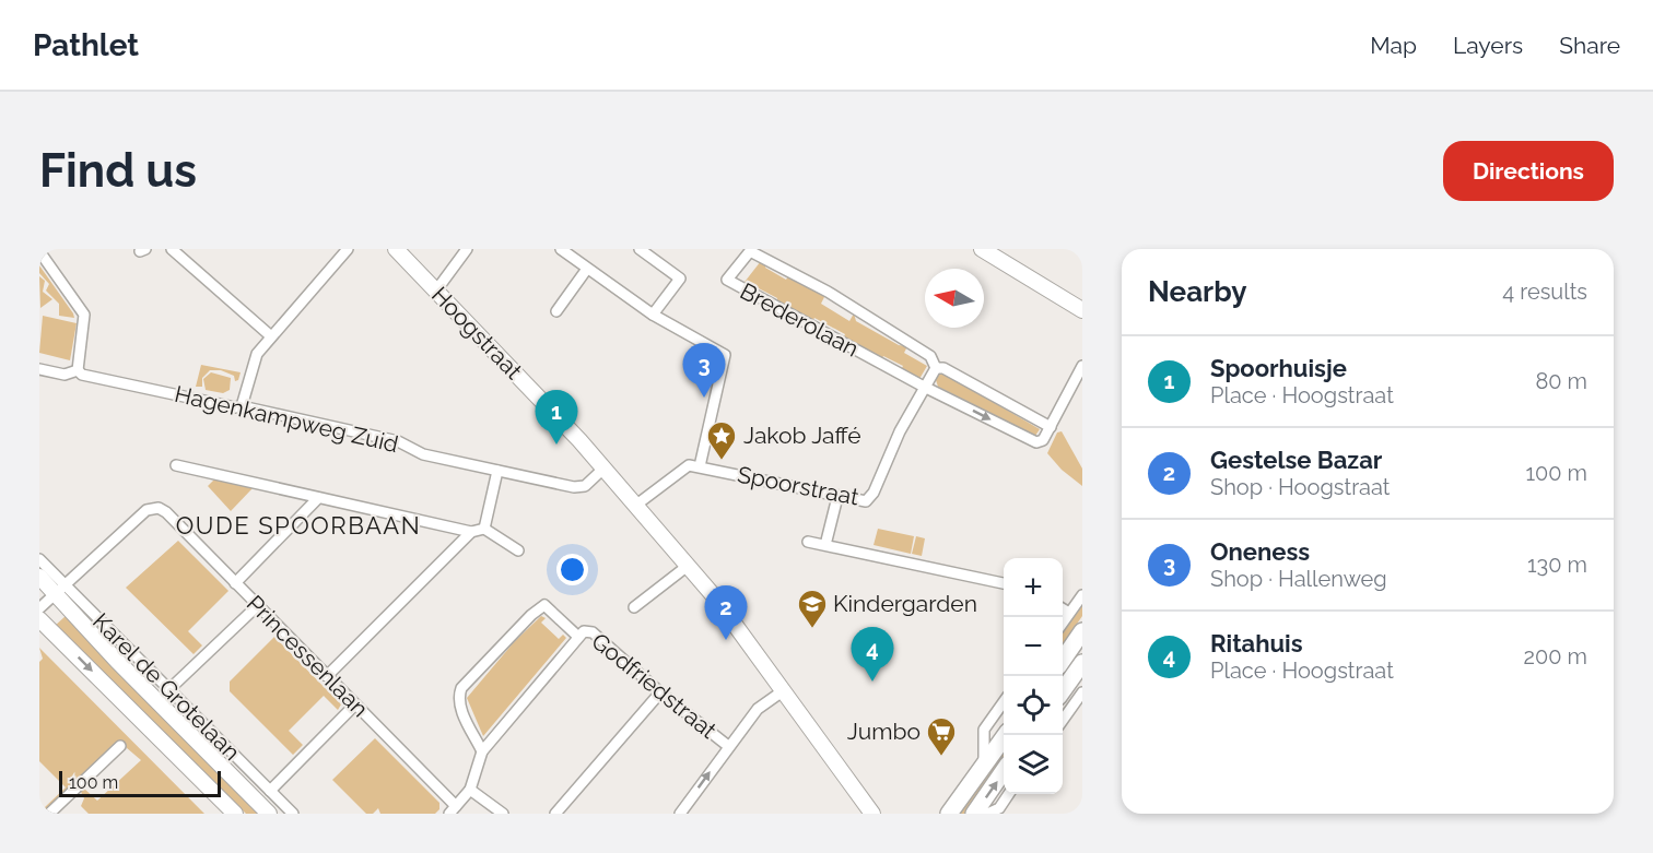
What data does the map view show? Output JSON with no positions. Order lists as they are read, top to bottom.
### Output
{
  "streets": {
    "street": [
      "Brederolaan",
      "Hoogstraat",
      "Hagenkampweg Zuid",
      "Spoorstraat",
      "Princessenlaan",
      "Godfriedstraat",
      "Karel de Grotelaan"
    ]
  },
  "crossings": [
    ["Brederolaan", "Spoorstraat"],
    ["Hoogstraat", "Hagenkampweg Zuid"],
    ["Princessenlaan", "Karel de Grotelaan"]
  ],
  "districts": ["OUDE SPOORBAAN"],
  "places": {
    "place": ["Jakob Jaffé"],
    "school or university": ["Kindergarden"],
    "supermarket": ["Jumbo"]
  },
  "scale_bar": "100 m",
  "north": "left",
  "page": {
    "header": "Pathlet",
    "nav": ["Map", "Layers", "Share"],
    "buttons": "Directions",
    "title": "Find us",
    "heading": ["Nearby", "4 results"],
    "list": [
      {
        "mark": "1",
        "name": "Spoorhuisje",
        "note": "Place · Hoogstraat",
        "value": "80 m"
      },
      {
        "mark": "2",
        "name": "Gestelse Bazar",
        "note": "Shop · Hoogstraat",
        "value": "100 m"
      },
      {
        "mark": "3",
        "name": "Oneness",
        "note": "Shop · Hallenweg",
        "value": "130 m"
      },
      {
        "mark": "4",
        "name": "Ritahuis",
        "note": "Place · Hoogstraat",
        "value": "200 m"
      }
    ],
    "pins": [
      "3",
      "1",
      "2",
      "4"
    ],
    "map_buttons": ["+", "−"],
    "scale": "100 m"
  }
}
